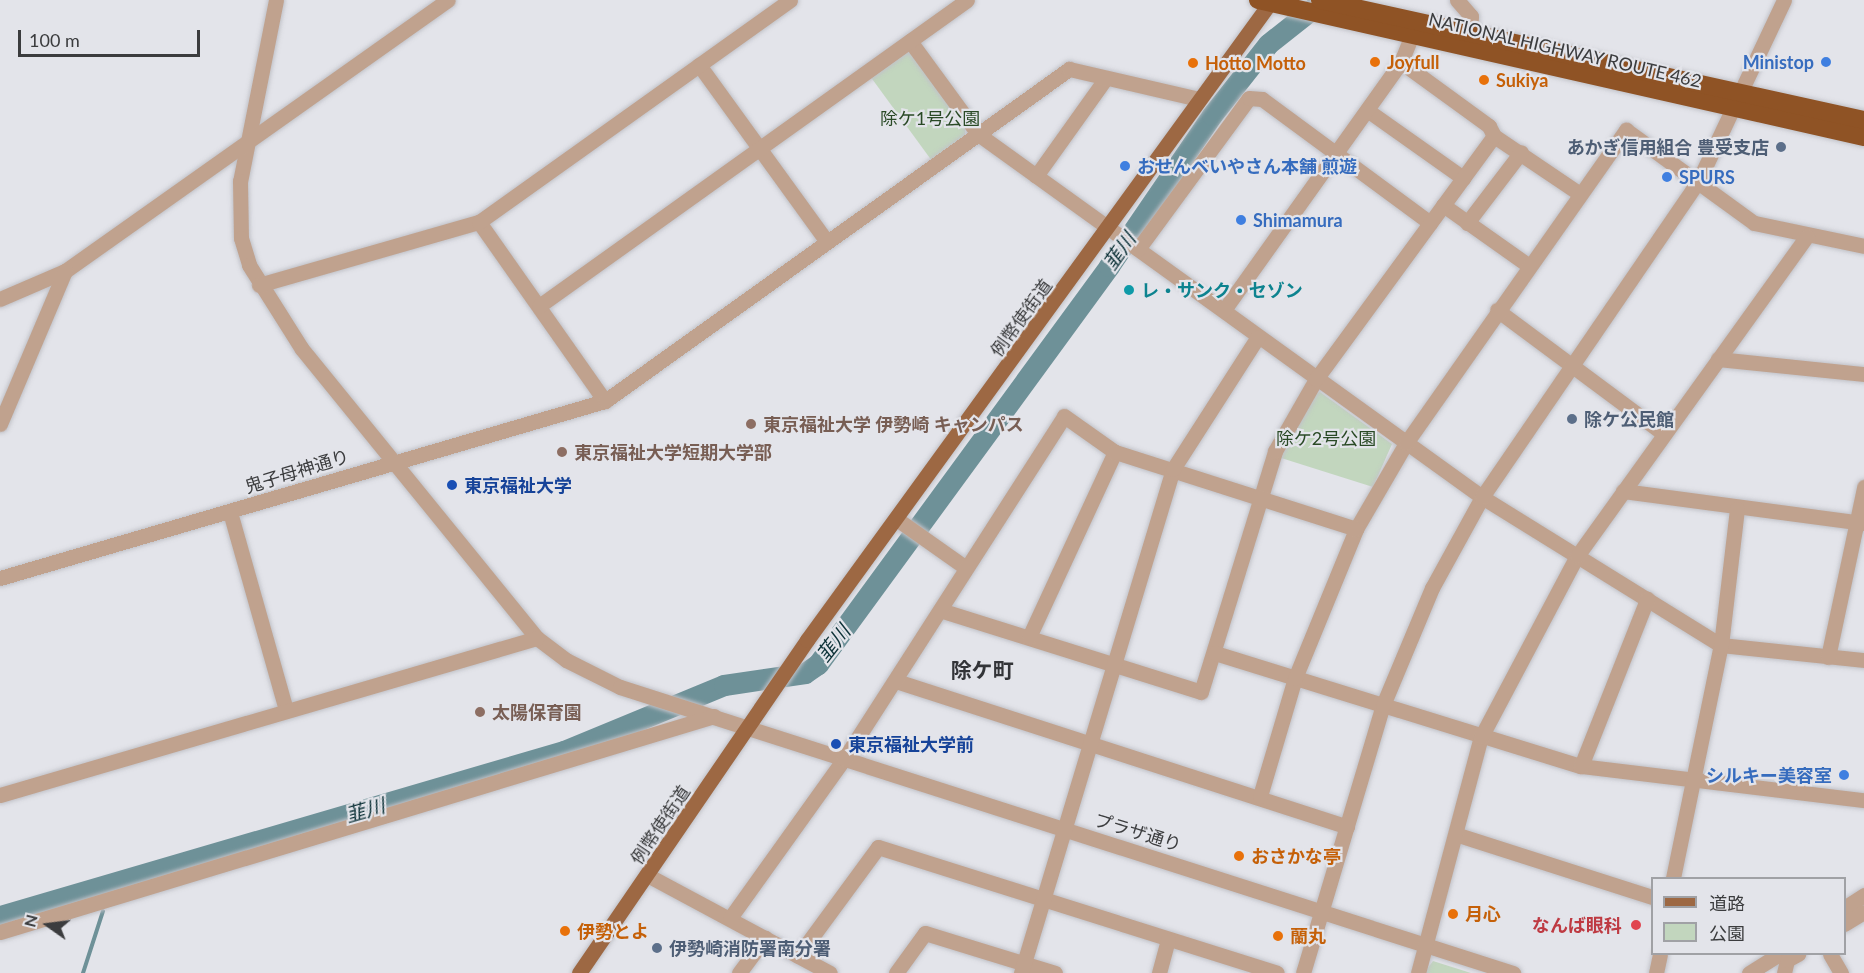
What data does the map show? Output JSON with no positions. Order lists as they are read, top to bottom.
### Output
{
  "streets": {
    "highway": ["NATIONAL HIGHWAY ROUTE 462"],
    "main road": ["例幣使街道"],
    "street": ["鬼子母神通り", "プラザ通り"]
  },
  "crossings": [
    ["NATIONAL HIGHWAY ROUTE 462", "例幣使街道"],
    ["例幣使街道", "鬼子母神通り"],
    ["例幣使街道", "プラザ通り"],
    ["鬼子母神通り", "プラザ通り"]
  ],
  "districts": ["除ケ町"],
  "water": ["韮川"],
  "parks": ["除ケ1号公園", "除ケ2号公園"],
  "places": [
    "Joyfull",
    "Ministop",
    "Hotto Motto",
    "Sukiya",
    "あかぎ信用組合 豊受支店",
    "おせんベいやさん本舗 煎遊",
    "SPURS",
    "Shimamura",
    "レ・サンク・セゾン",
    "除ケ公民館",
    "東京福祉大学 伊勢崎 キャンパス",
    "東京福祉大学短期大学部",
    "東京福祉大学",
    "太陽保育園",
    "東京福祉大学前",
    "シルキー美容室",
    "おさかな亭",
    "月心",
    "なんば眼科",
    "伊勢とよ",
    "蘭丸",
    "伊勢崎消防署南分署"
  ],
  "legend": ["道路", "公園"],
  "scale_bar": "100 m",
  "north": "left"
}
